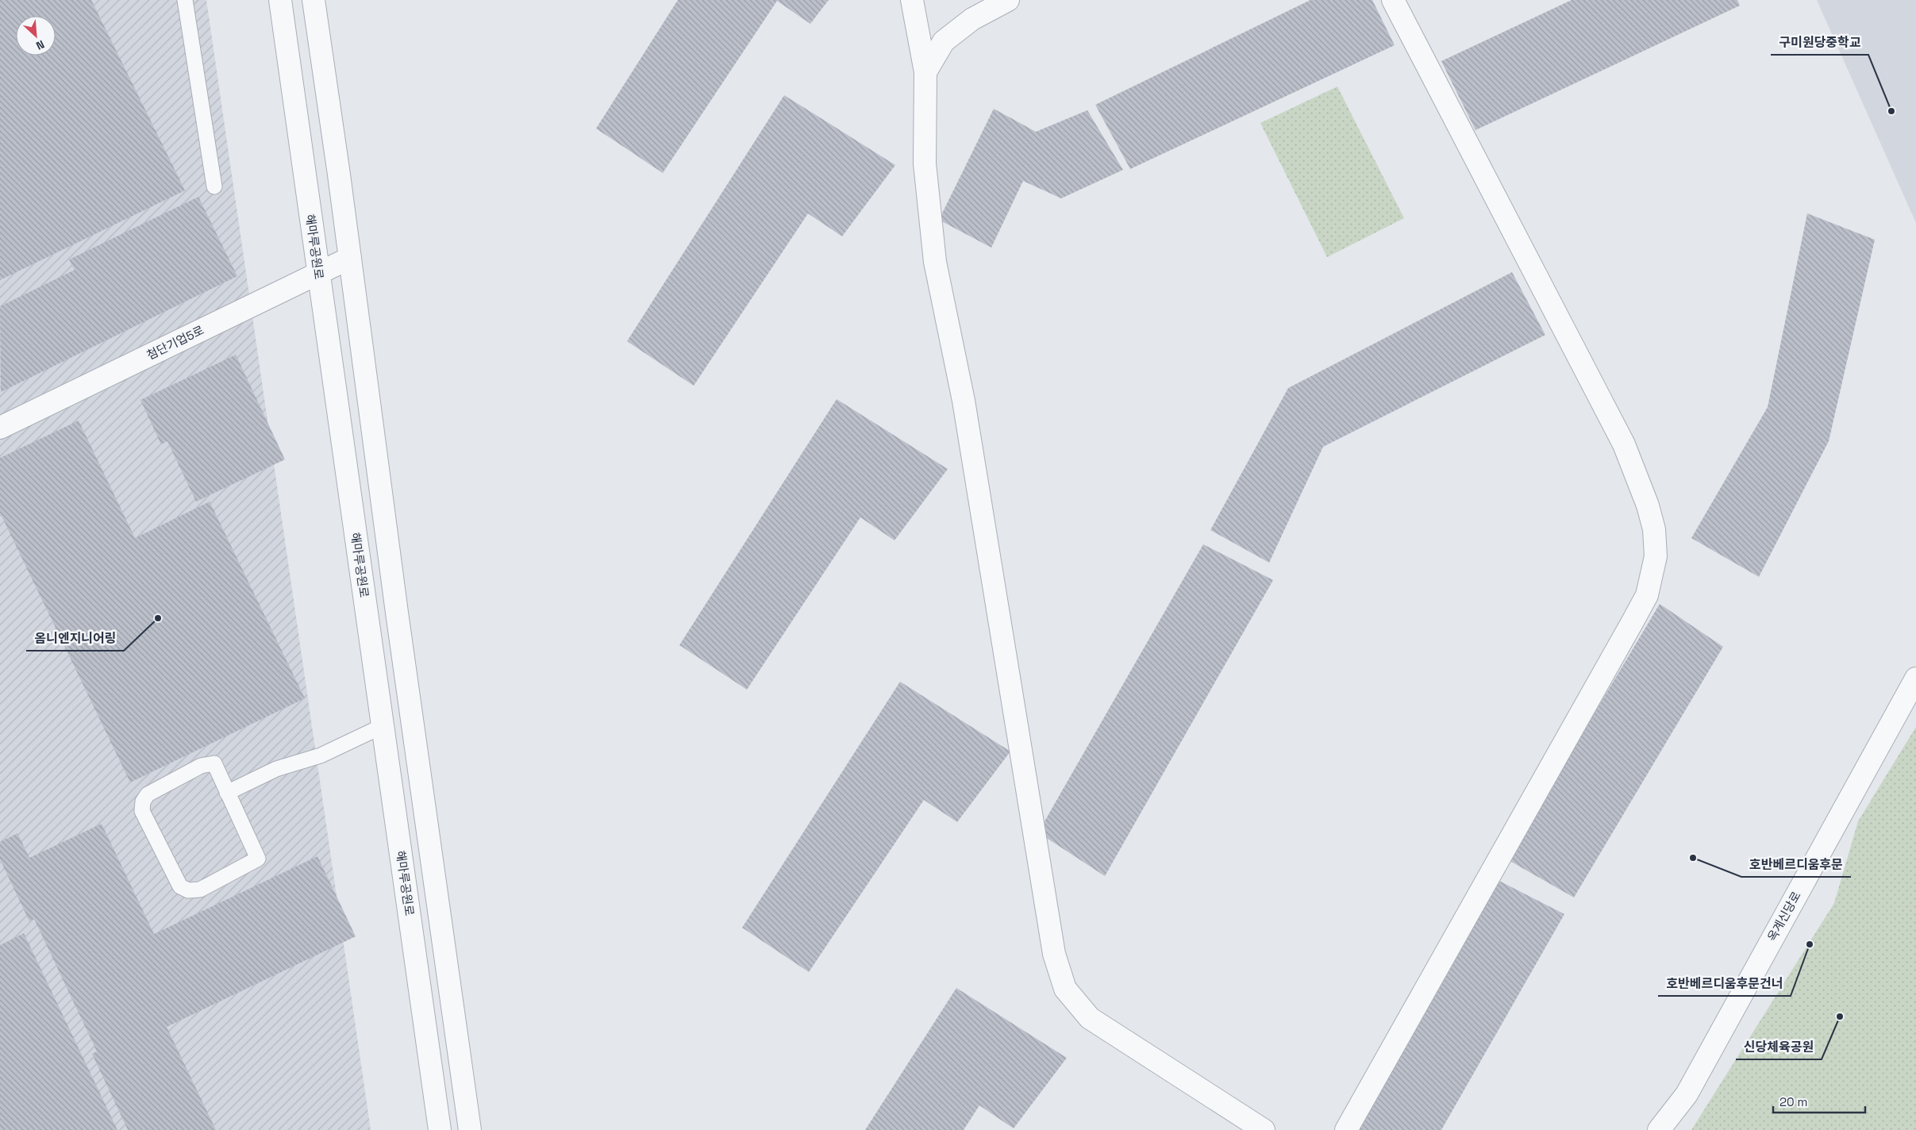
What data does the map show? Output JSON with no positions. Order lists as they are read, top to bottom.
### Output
{
  "streets": {
    "street": ["해마루공원로", "첨단기업5로", "옥계신당로"]
  },
  "crossings": [
    ["해마루공원로", "첨단기업5로"]
  ],
  "places": [
    "구미원당중학교",
    "옴니엔지니어링",
    "호반베르디움후문",
    "호반베르디움후문건너",
    "신당체육공원"
  ],
  "scale_bar": "20 m",
  "north": "bottom right"
}
